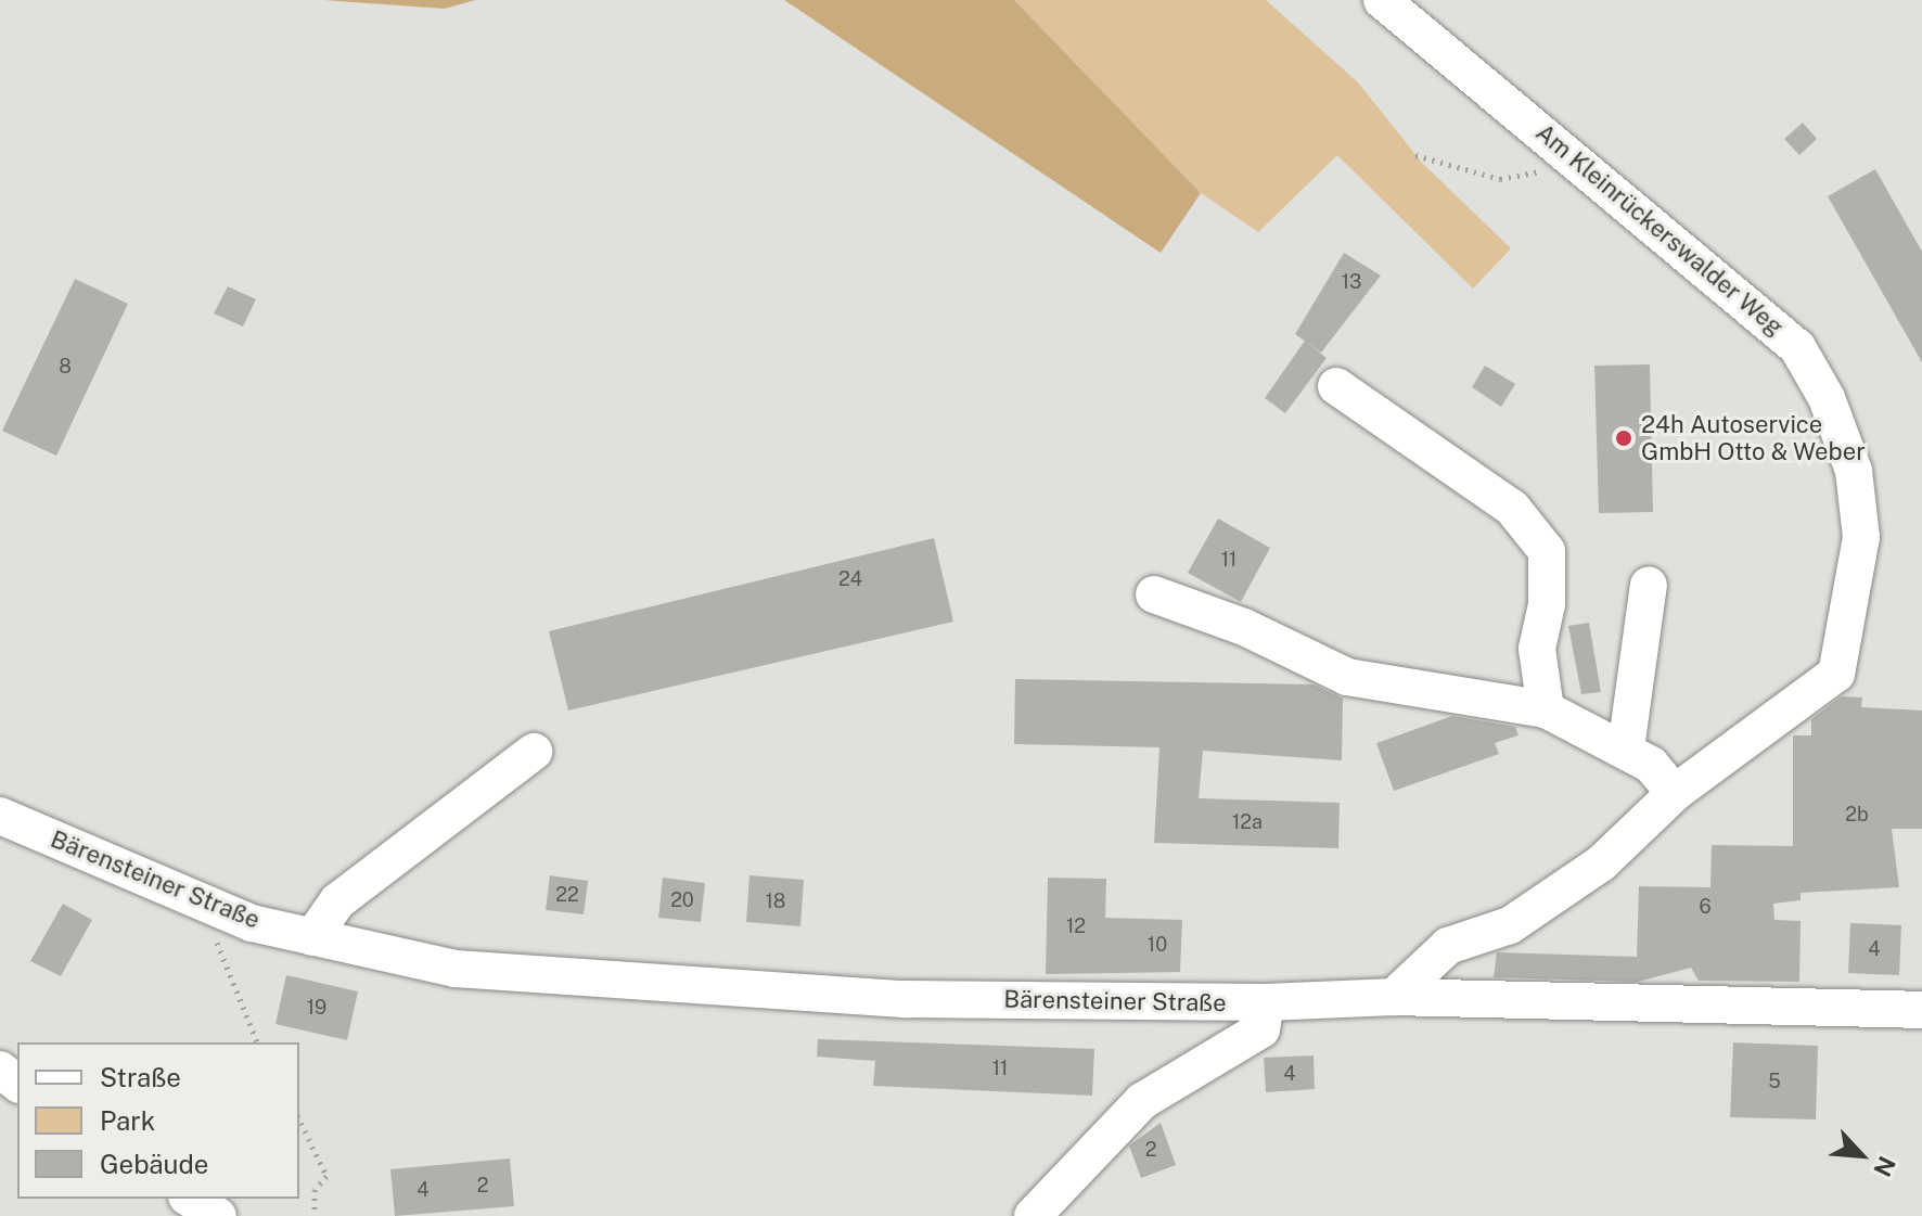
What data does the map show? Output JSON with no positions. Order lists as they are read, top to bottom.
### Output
{
  "streets": {
    "street": ["Am Kleinrückerswalder Weg", "Bärensteiner Straße"]
  },
  "crossings": [
    ["Am Kleinrückerswalder Weg", "Bärensteiner Straße"]
  ],
  "places": ["24h Autoservice GmbH Otto & Weber"],
  "house_numbers": [
    "13",
    "8",
    "11",
    "24",
    "2b",
    "12a",
    "22",
    "20",
    "18",
    "6",
    "12",
    "10",
    "4",
    "19",
    "11",
    "4",
    "5",
    "2",
    "2",
    "4"
  ],
  "legend": ["Straße", "Park", "Gebäude"],
  "north": "bottom right"
}
